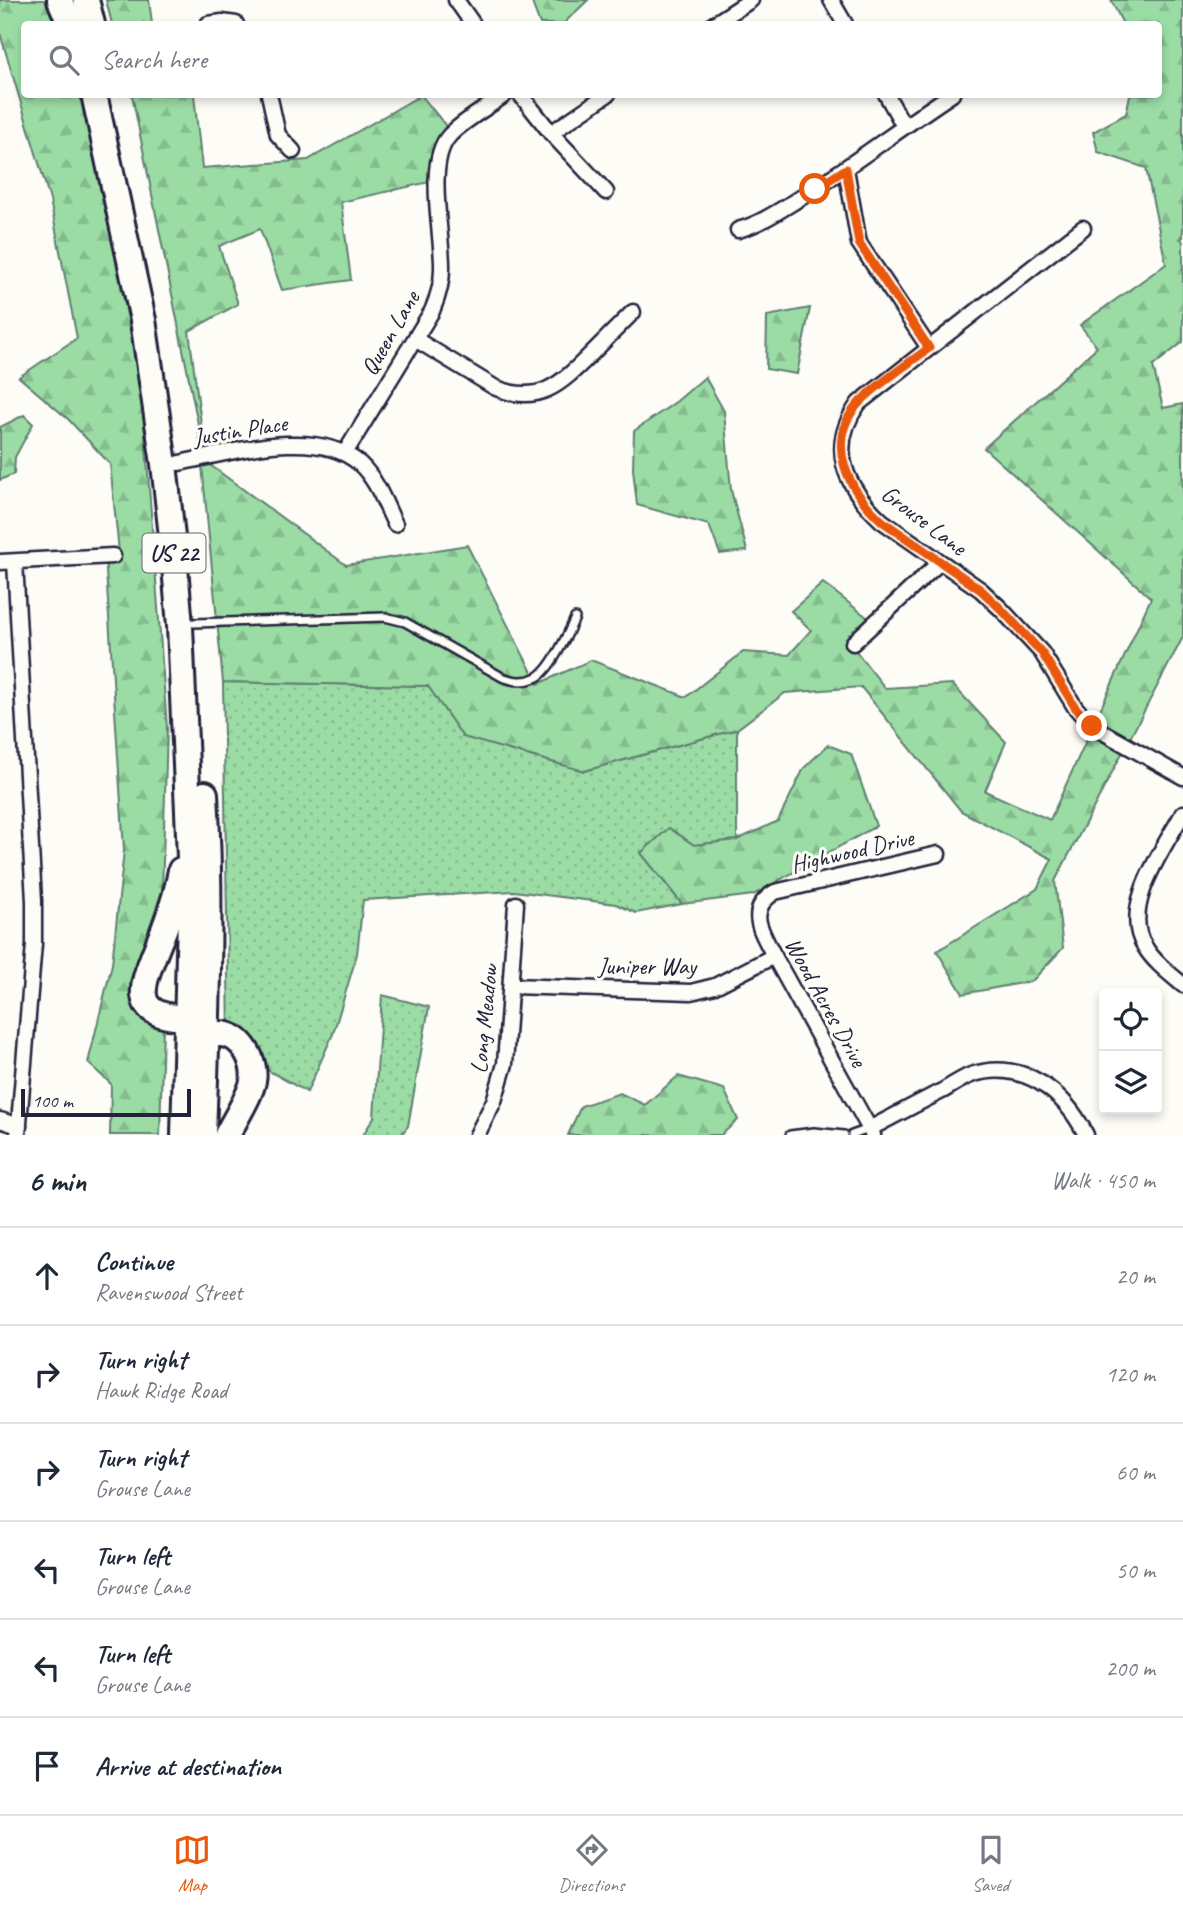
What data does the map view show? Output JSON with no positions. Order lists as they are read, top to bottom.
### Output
{
  "streets": {
    "highway": ["US 22"],
    "street": [
      "Queen Lane",
      "Justin Place",
      "Grouse Lane",
      "Highwood Drive",
      "Juniper Way",
      "Wood Acres Drive",
      "Long Meadow"
    ]
  },
  "crossings": [
    ["Queen Lane", "Justin Place"],
    ["Justin Place", "US 22"],
    ["Highwood Drive", "Wood Acres Drive"],
    ["Juniper Way", "Wood Acres Drive"],
    ["Juniper Way", "Long Meadow"]
  ],
  "scale_bar": "100 m",
  "page": {
    "search": "Search here",
    "scale": "100 m",
    "heading": ["6 min", "Walk · 450 m"],
    "list": [
      ["Continue", "Ravenswood Street", "20 m"],
      ["Turn right", "Hawk Ridge Road", "120 m"],
      ["Turn right", "Grouse Lane", "60 m"],
      ["Turn left", "Grouse Lane", "50 m"],
      ["Turn left", "Grouse Lane", "200 m"],
      "Arrive at destination"
    ],
    "nav": ["Map", "Directions", "Saved"]
  }
}
